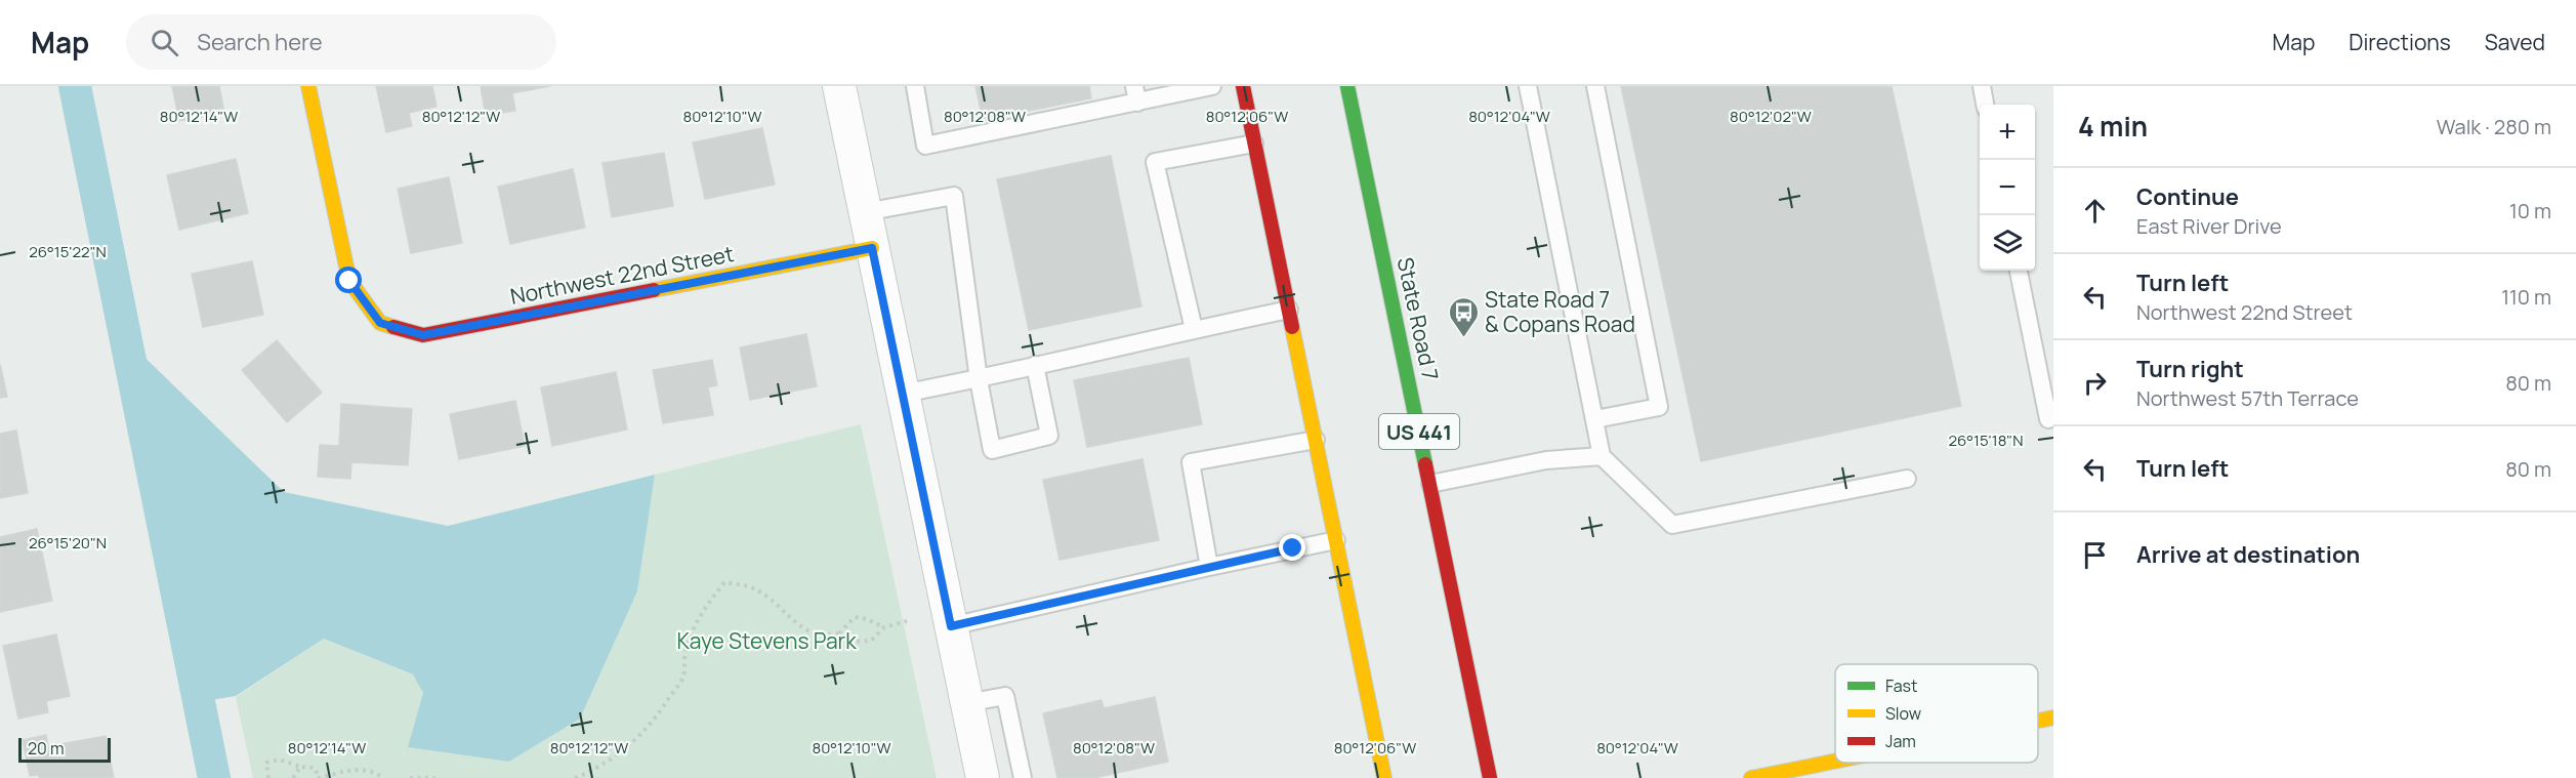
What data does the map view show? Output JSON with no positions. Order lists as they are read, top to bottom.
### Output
{
  "streets": {
    "main road": ["Northwest 22nd Street", "State Road 7", "US 441"]
  },
  "parks": ["Kaye Stevens Park"],
  "places": {
    "bus stop": ["State Road 7 & Copans Road"]
  },
  "legend": ["Fast", "Slow", "Jam"],
  "scale_bar": "20 m",
  "page": {
    "header": "Map",
    "search": "Search here",
    "nav": ["Map", "Directions", "Saved"],
    "heading": ["4 min", "Walk · 280 m"],
    "map_buttons": ["+", "−"],
    "list": [
      ["Continue", "East River Drive", "10 m"],
      ["Turn left", "Northwest 22nd Street", "110 m"],
      ["Turn right", "Northwest 57th Terrace", "80 m"],
      ["Turn left", "80 m"],
      "Arrive at destination"
    ],
    "scale": "20 m"
  },
  "coordinates": [
    "80°12'14\"W",
    "80°12'12\"W",
    "80°12'10\"W",
    "80°12'08\"W",
    "80°12'06\"W",
    "80°12'04\"W",
    "80°12'02\"W",
    "26°15'22\"N",
    "26°15'18\"N",
    "26°15'20\"N"
  ]
}
